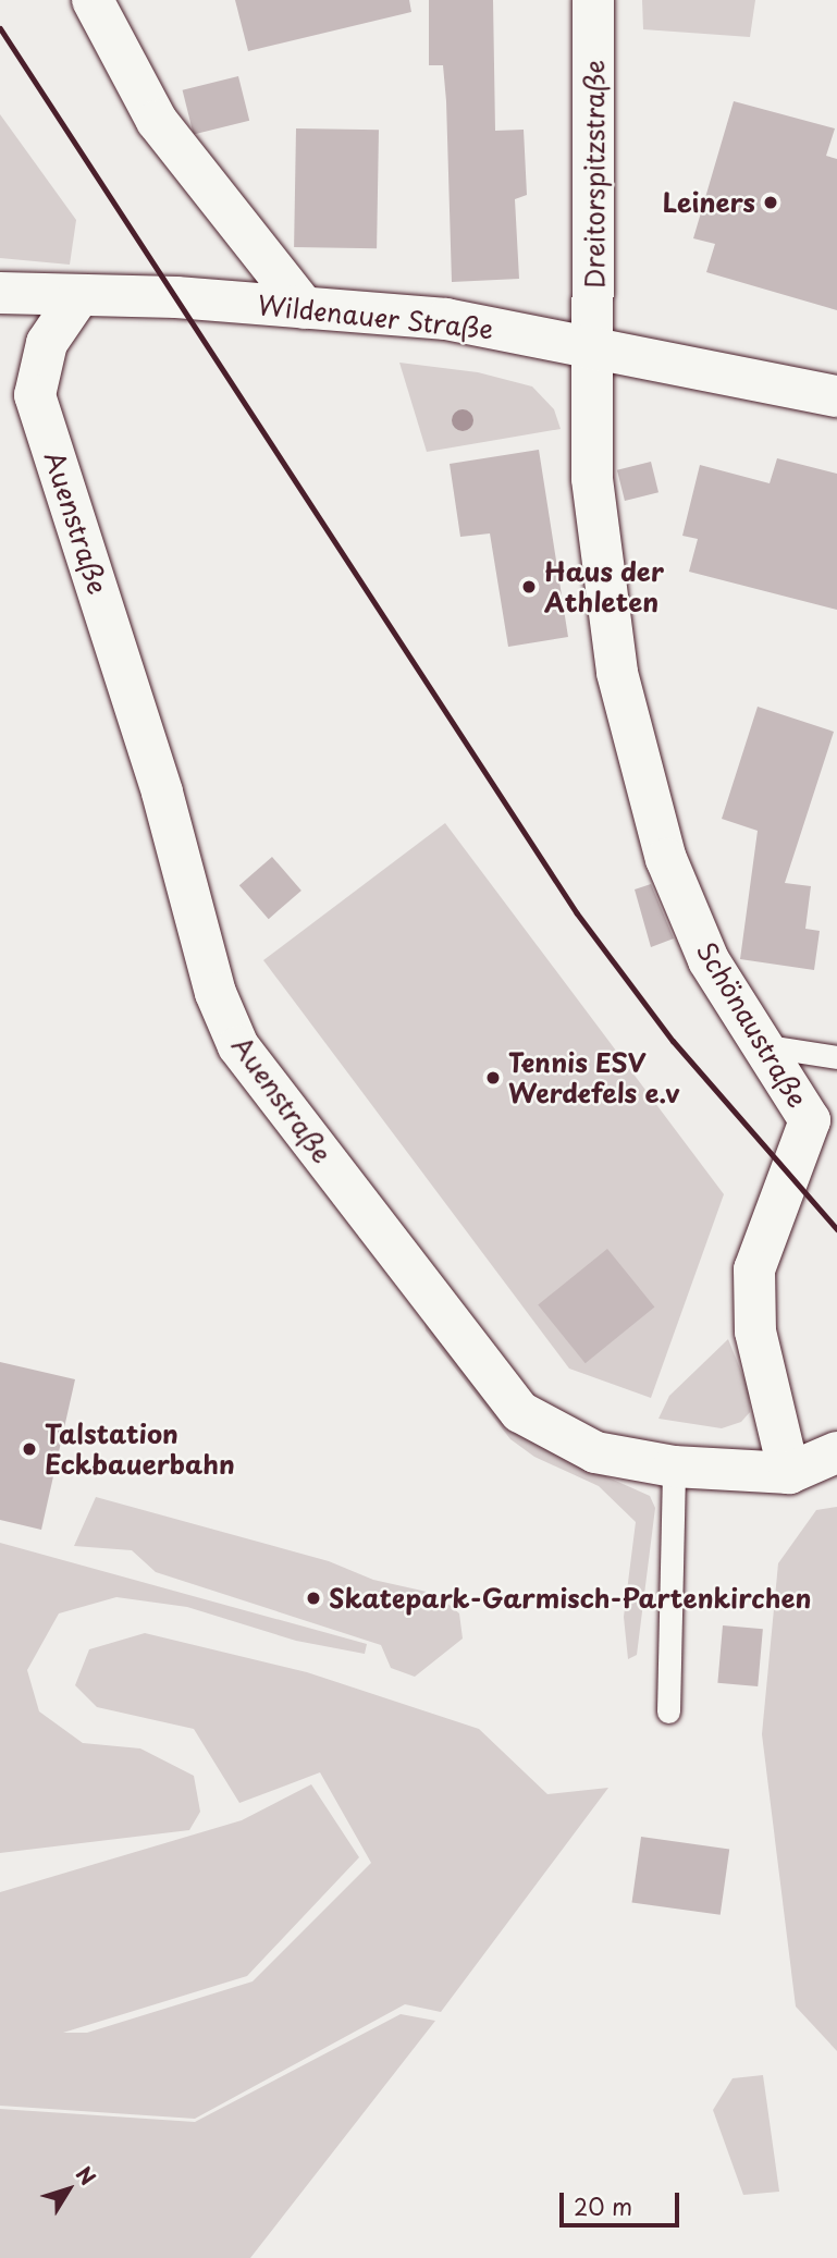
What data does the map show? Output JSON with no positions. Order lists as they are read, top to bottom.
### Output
{
  "streets": {
    "street": [
      "Dreitorspitzstraße",
      "Wildenauer Straße",
      "Auenstraße",
      "Schönaustraße"
    ]
  },
  "crossings": [
    ["Dreitorspitzstraße", "Wildenauer Straße"],
    ["Dreitorspitzstraße", "Schönaustraße"],
    ["Wildenauer Straße", "Auenstraße"],
    ["Wildenauer Straße", "Schönaustraße"],
    ["Auenstraße", "Schönaustraße"]
  ],
  "places": [
    "Leiners",
    "Haus der Athleten",
    "Tennis ESV Werdefels e.v",
    "Talstation Eckbauerbahn",
    "Skatepark-Garmisch-Partenkirchen"
  ],
  "scale_bar": "20 m",
  "north": "top right"
}
